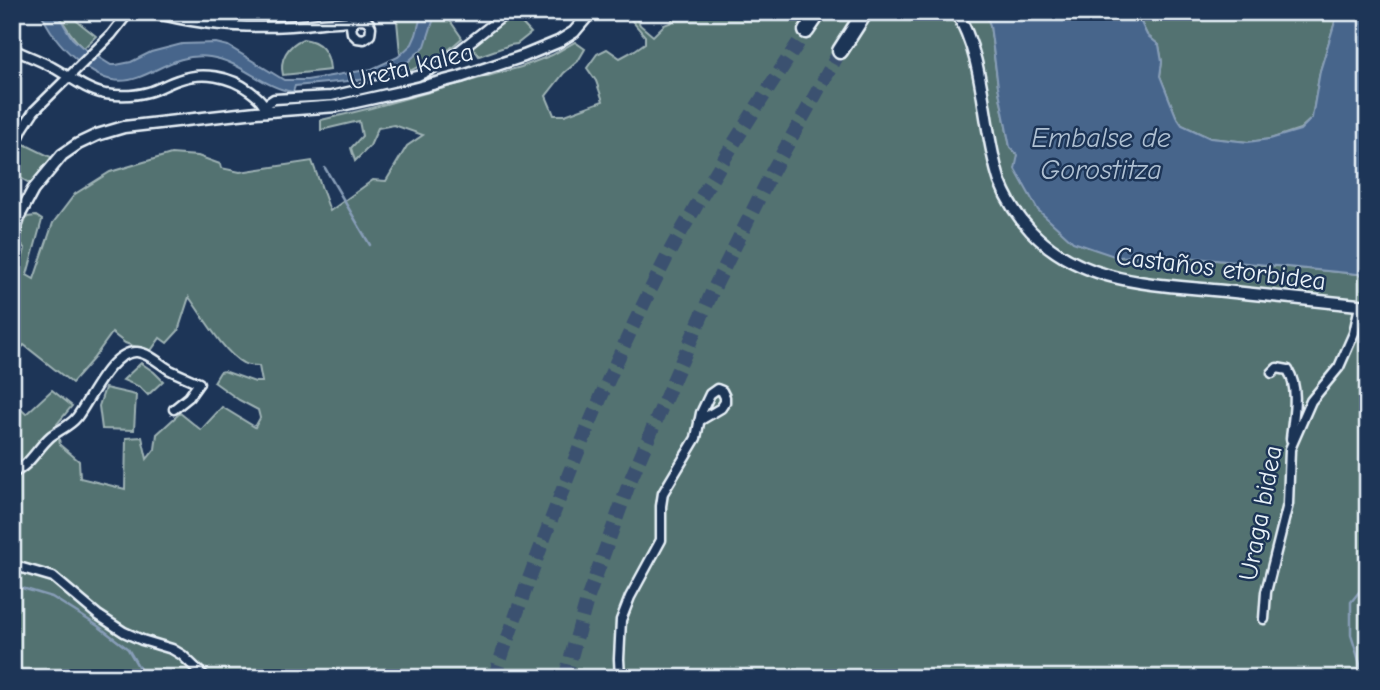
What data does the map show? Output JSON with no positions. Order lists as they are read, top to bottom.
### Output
{
  "streets": {
    "street": ["Ureta kalea", "Castaños etorbidea", "Uraga bidea"]
  },
  "crossings": [
    ["Castaños etorbidea", "Uraga bidea"]
  ],
  "water": ["Embalse de Gorostitza"]
}
